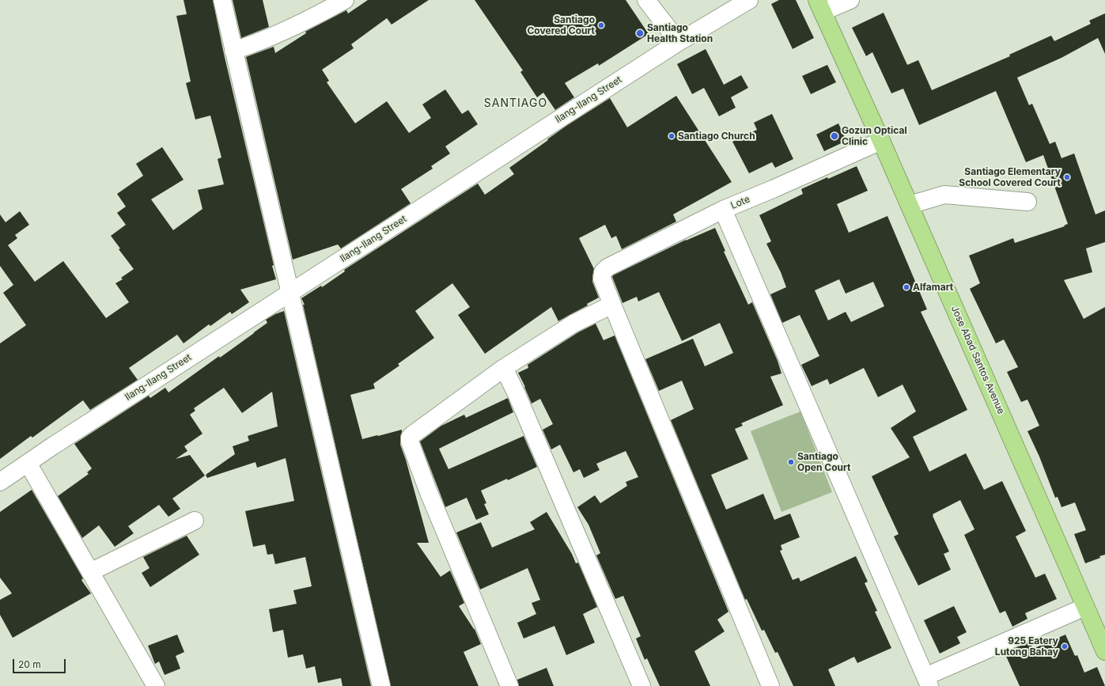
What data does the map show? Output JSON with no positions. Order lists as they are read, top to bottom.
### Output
{
  "streets": {
    "highway": ["Jose Abad Santos Avenue"],
    "street": ["Ilang-Ilang Street", "Lote"]
  },
  "crossings": [
    ["Lote", "Jose Abad Santos Avenue"]
  ],
  "districts": ["SANTIAGO"],
  "places": [
    "Santiago Covered Court",
    "Santiago Health Station",
    "Santiago Church",
    "Gozun Optical Clinic",
    "Santiago Elementary School Covered Court",
    "Alfamart",
    "Santiago Open Court",
    "925 Eatery Lutong Bahay"
  ],
  "scale_bar": "20 m"
}
